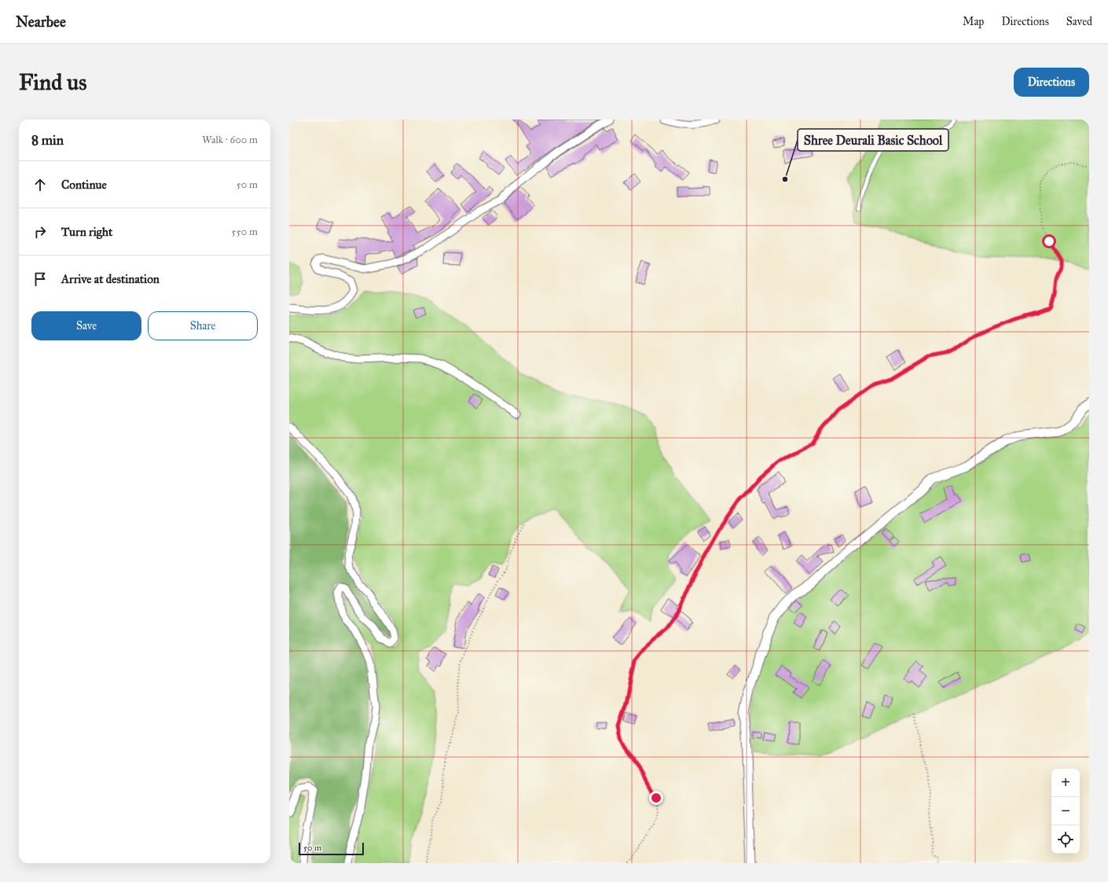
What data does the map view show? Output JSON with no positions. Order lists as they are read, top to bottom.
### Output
{
  "places": ["Shree Deurali Basic School"],
  "scale_bar": "50 m",
  "page": {
    "header": "Nearbee",
    "nav": ["Map", "Directions", "Saved"],
    "buttons": [
      "Directions",
      ["Save", "Share"]
    ],
    "title": "Find us",
    "heading": ["8 min", "Walk · 600 m"],
    "list": [
      ["Continue", "50 m"],
      ["Turn right", "550 m"],
      "Arrive at destination"
    ],
    "map_buttons": ["+", "−"],
    "scale": "50 m"
  }
}
